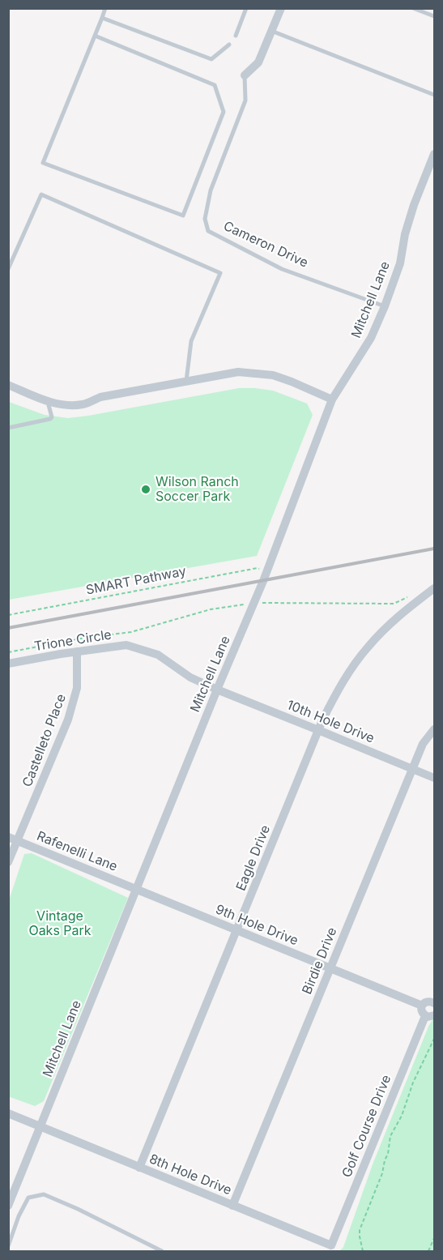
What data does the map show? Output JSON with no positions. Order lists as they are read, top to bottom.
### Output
{
  "streets": {
    "street": [
      "Mitchell Lane",
      "Trione Circle",
      "10th Hole Drive",
      "Castelleto Place",
      "Rafenelli Lane",
      "Eagle Drive",
      "9th Hole Drive",
      "Birdie Drive",
      "Golf Course Drive",
      "8th Hole Drive"
    ],
    "lane": ["Cameron Drive"],
    "path": ["SMART Pathway"]
  },
  "crossings": [
    ["Cameron Drive", "Mitchell Lane"],
    ["Mitchell Lane", "SMART Pathway"],
    ["Mitchell Lane", "Trione Circle"],
    ["Mitchell Lane", "10th Hole Drive"],
    ["Mitchell Lane", "Rafenelli Lane"],
    ["Mitchell Lane", "9th Hole Drive"],
    ["Mitchell Lane", "8th Hole Drive"],
    ["Trione Circle", "10th Hole Drive"],
    ["Trione Circle", "Castelleto Place"],
    ["10th Hole Drive", "Eagle Drive"],
    ["10th Hole Drive", "Birdie Drive"],
    ["Castelleto Place", "Rafenelli Lane"],
    ["Rafenelli Lane", "9th Hole Drive"],
    ["Eagle Drive", "9th Hole Drive"],
    ["Eagle Drive", "8th Hole Drive"],
    ["9th Hole Drive", "Birdie Drive"],
    ["Birdie Drive", "8th Hole Drive"],
    ["Golf Course Drive", "8th Hole Drive"]
  ],
  "parks": ["Vintage Oaks Park"],
  "places": ["Wilson Ranch Soccer Park"]
}
